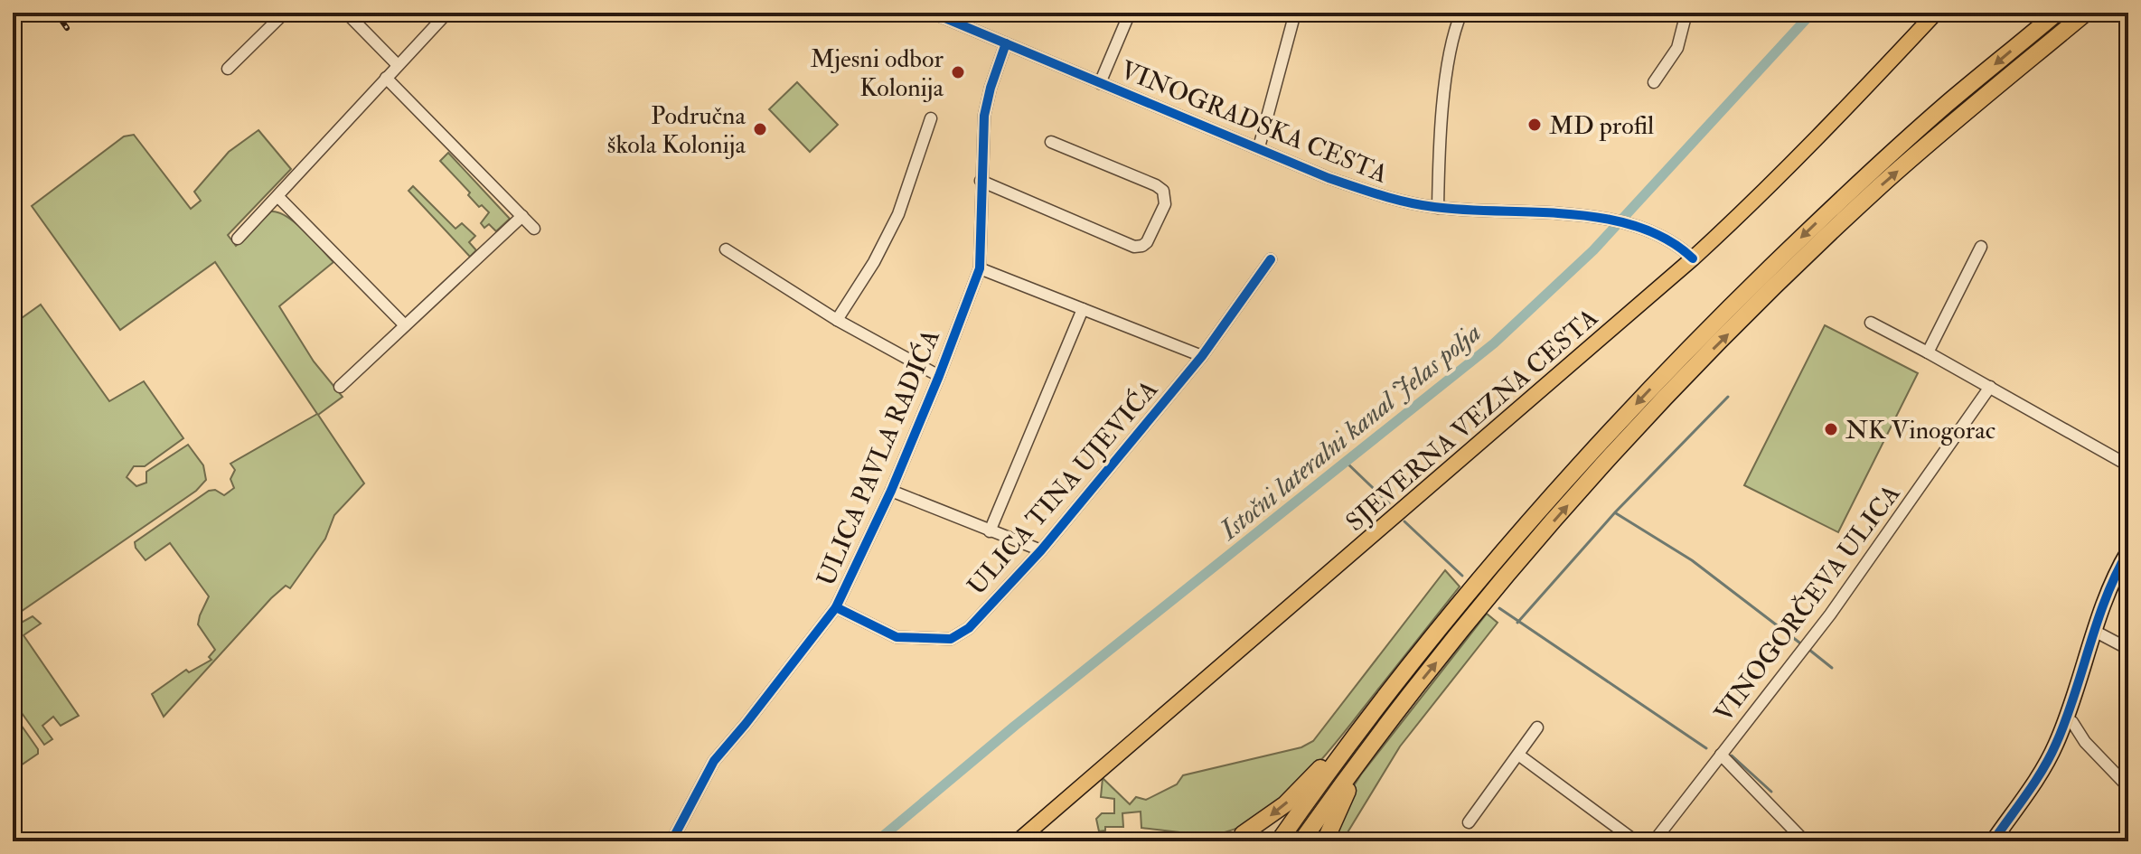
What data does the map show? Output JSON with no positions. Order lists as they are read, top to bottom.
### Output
{
  "streets": {
    "main road": ["SJEVERNA VEZNA CESTA"],
    "street": [
      "VINOGRADSKA CESTA",
      "ULICA PAVLA RADIĆA",
      "ULICA TINA UJEVIĆA",
      "VINOGORČEVA ULICA"
    ]
  },
  "crossings": [
    ["VINOGRADSKA CESTA", "SJEVERNA VEZNA CESTA"],
    ["VINOGRADSKA CESTA", "ULICA PAVLA RADIĆA"],
    ["ULICA PAVLA RADIĆA", "ULICA TINA UJEVIĆA"]
  ],
  "water": ["Istočni lateralni kanal Jelas polja"],
  "places": [
    "Mjesni odbor Kolonija",
    "MD profil",
    "Područna škola Kolonija",
    "NK Vinogorac"
  ]
}
